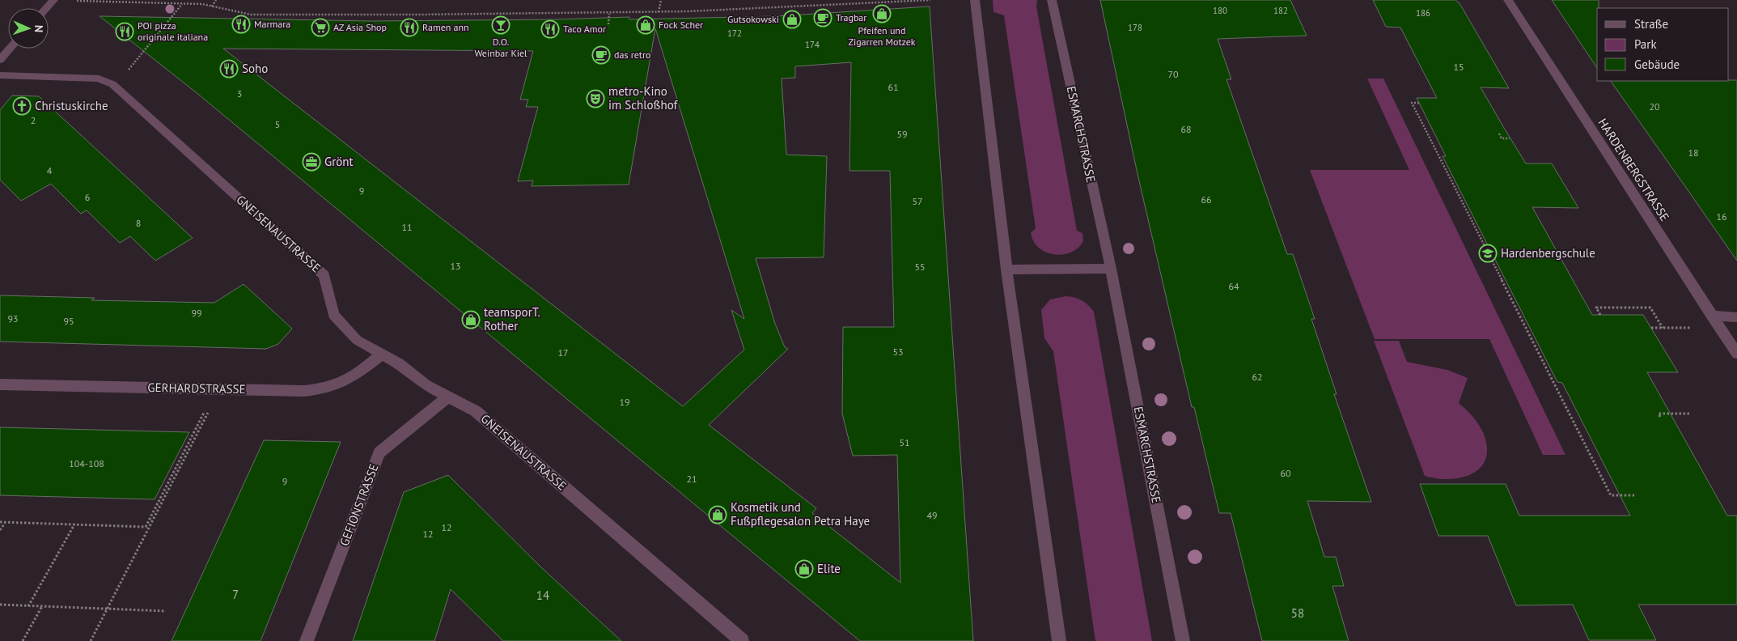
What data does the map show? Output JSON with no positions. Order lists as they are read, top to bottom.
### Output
{
  "streets": {
    "street": [
      "ESMARCHSTRASSE",
      "HARDENBERGSTRASSE",
      "GNEISENAUSTRASSE",
      "GERHARDSTRASSE",
      "GEFIONSTRASSE"
    ]
  },
  "crossings": [
    ["GNEISENAUSTRASSE", "GERHARDSTRASSE"],
    ["GNEISENAUSTRASSE", "GEFIONSTRASSE"]
  ],
  "places": {
    "shop": [
      "Pfeifen und Zigarren Motzek",
      "Gutsokowski",
      "Fock Scher",
      "teamsporT. Rother",
      "Kosmetik und Fußpflegesalon Petra Haye",
      "Elite"
    ],
    "cafe": ["Tragbar", "das retro"],
    "restaurant": [
      "Marmara",
      "Ramen ann",
      "Taco Amor",
      "POI pizza originale italiana",
      "Soho"
    ],
    "bar": ["D.O. Weinbar Kiel"],
    "supermarket": ["AZ Asia Shop"],
    "theatre": ["metro-Kino im Schloßhof"],
    "church": ["Christuskirche"],
    "office": ["Grönt"],
    "school or university": ["Hardenbergschule"]
  },
  "house_numbers": [
    "180",
    "182",
    "186",
    "178",
    "172",
    "174",
    "15",
    "70",
    "61",
    "3",
    "20",
    "2",
    "5",
    "68",
    "59",
    "18",
    "4",
    "9",
    "6",
    "66",
    "57",
    "16",
    "8",
    "11",
    "13",
    "55",
    "64",
    "99",
    "93",
    "95",
    "53",
    "17",
    "62",
    "19",
    "51",
    "104-108",
    "60",
    "21",
    "9",
    "49",
    "12",
    "12",
    "7",
    "14",
    "58"
  ],
  "legend": ["Straße", "Park", "Gebäude"],
  "north": "right"
}
